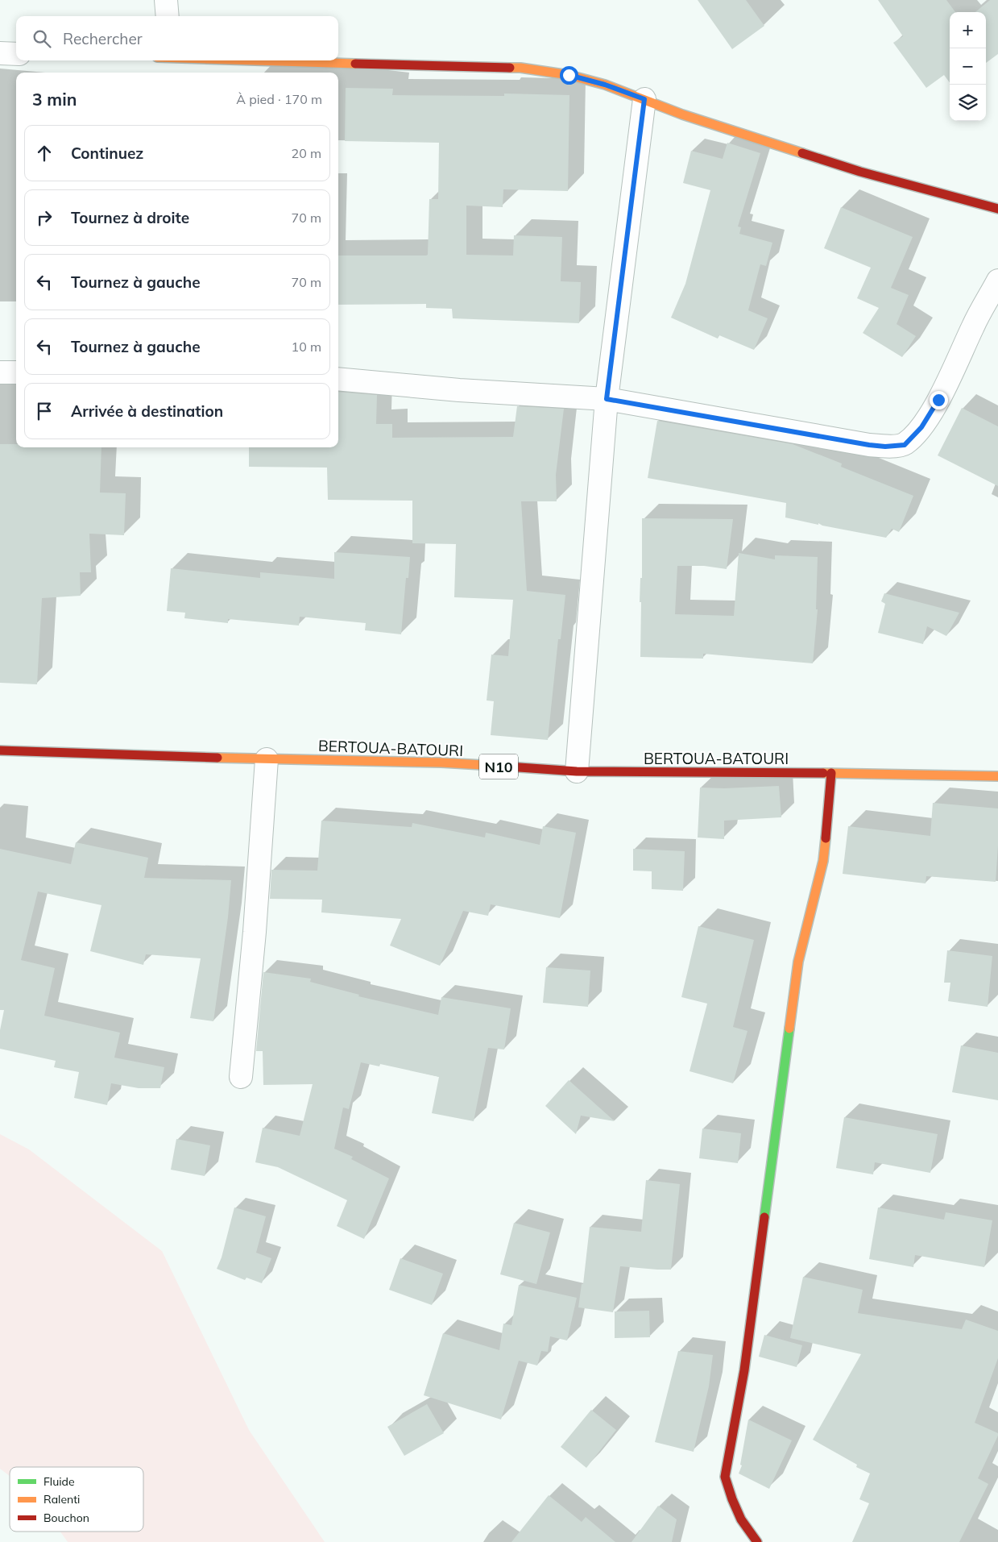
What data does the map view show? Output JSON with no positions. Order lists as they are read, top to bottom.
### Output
{
  "streets": {
    "main road": ["BERTOUA-BATOURI", "N10"]
  },
  "legend": ["Fluide", "Ralenti", "Bouchon"],
  "page": {
    "map_buttons": ["+", "−"],
    "search": "Rechercher",
    "heading": ["3 min", "À pied · 170 m"],
    "list": [
      ["Continuez", "20 m"],
      ["Tournez à droite", "70 m"],
      ["Tournez à gauche", "70 m"],
      ["Tournez à gauche", "10 m"],
      "Arrivée à destination"
    ]
  }
}
